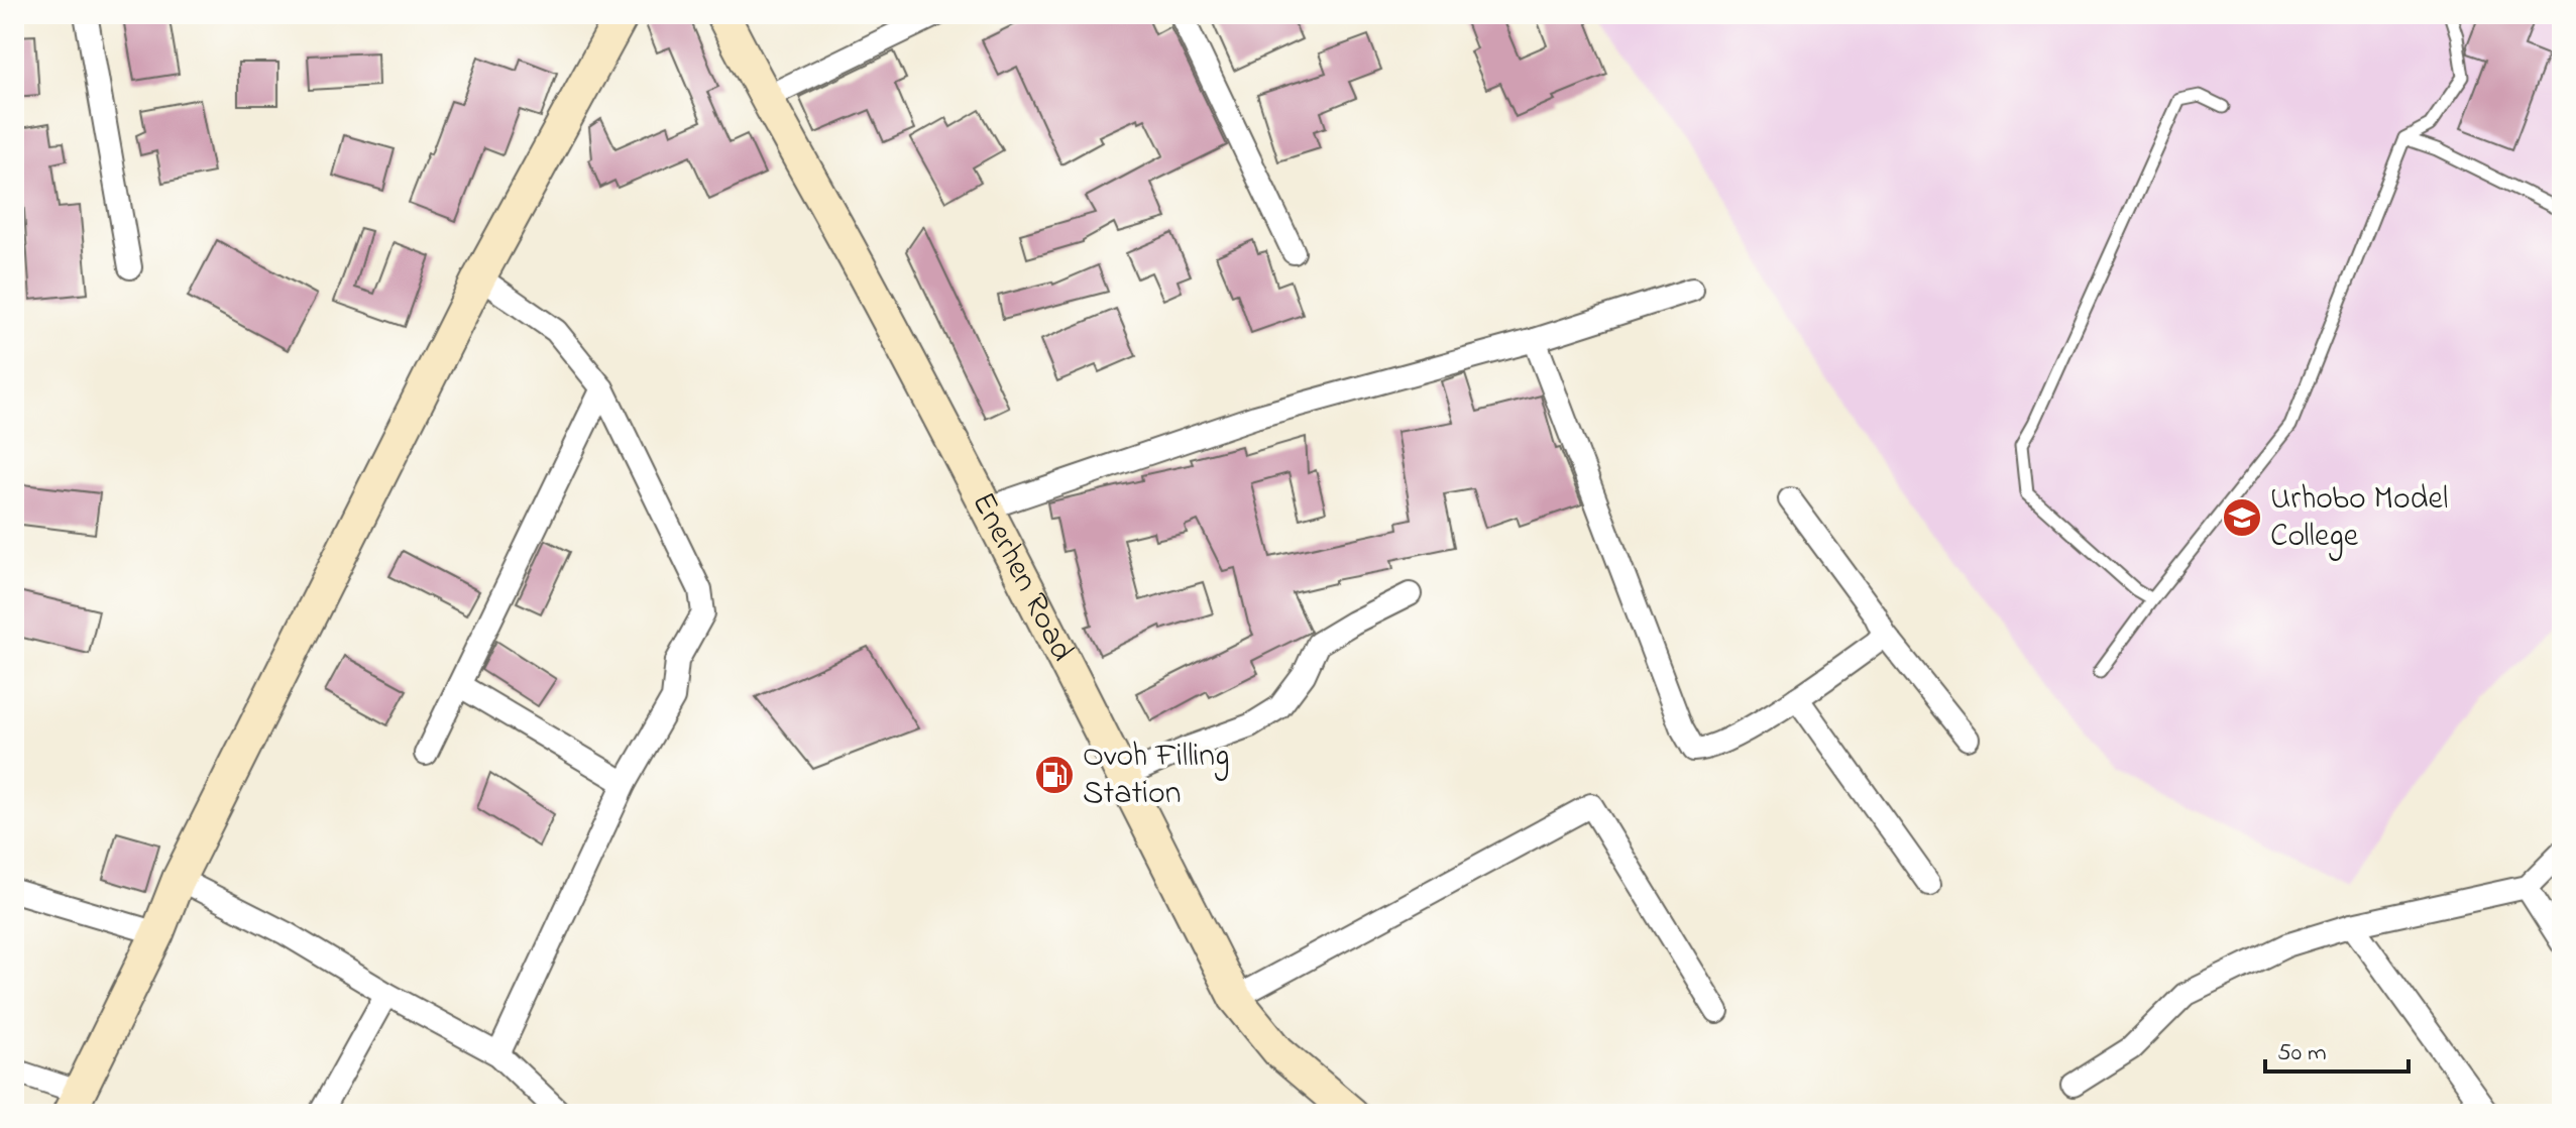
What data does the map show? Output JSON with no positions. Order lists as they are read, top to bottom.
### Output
{
  "streets": {
    "street": ["Enerhen Road"]
  },
  "places": {
    "school or university": ["Urhobo Model College"],
    "fuel station": ["Ovoh Filling Station"]
  },
  "scale_bar": "50 m"
}
